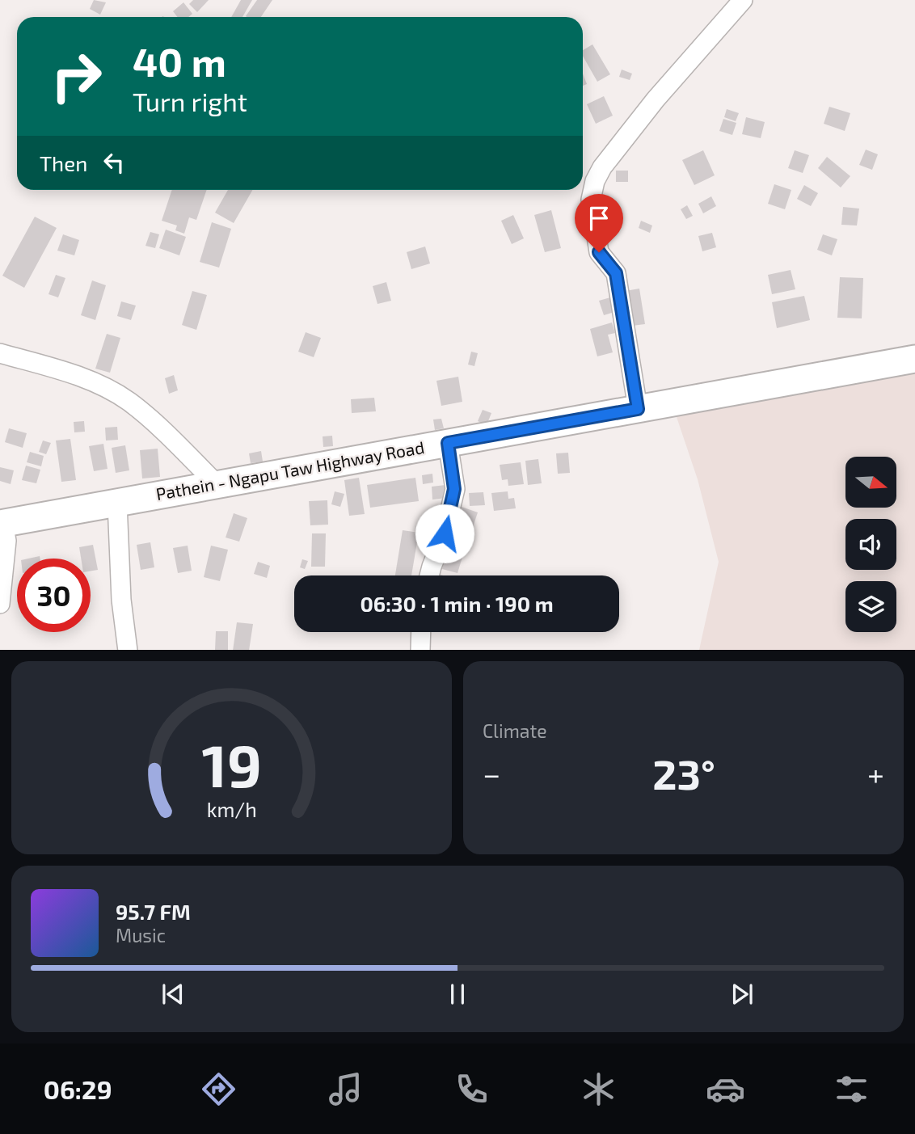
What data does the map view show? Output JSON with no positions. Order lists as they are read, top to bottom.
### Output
{
  "streets": {
    "main road": ["Pathein - Ngapu Taw Highway Road"]
  },
  "north": "right",
  "page": {
    "turn": ["40 m", "Turn right"],
    "then": "Then",
    "limit": "30",
    "trip": "06:30 · 1 min · 190 m",
    "tile": "Climate",
    "heat": ["−", "23°", "+"],
    "song": ["95.7 FM", "Music"],
    "tabs": "06:29",
    "gauge": ["19", "km/h"]
  }
}
